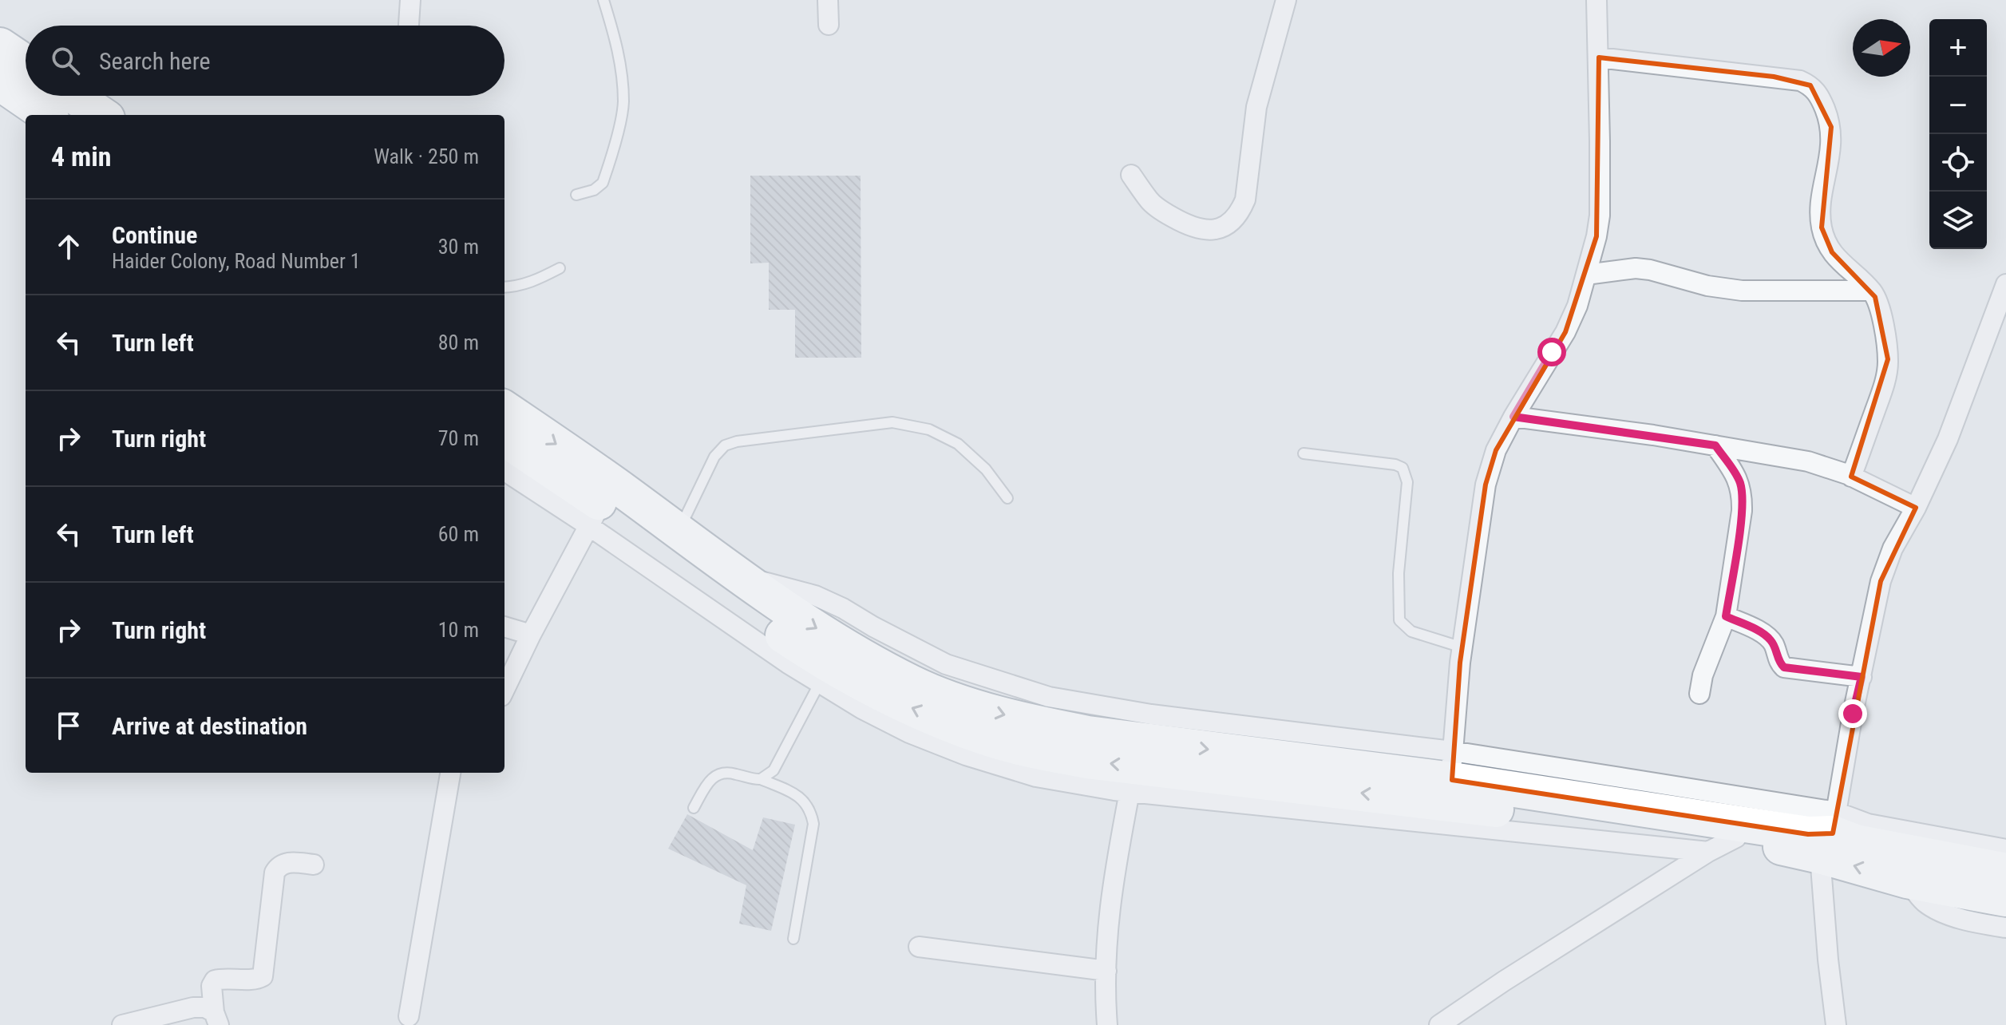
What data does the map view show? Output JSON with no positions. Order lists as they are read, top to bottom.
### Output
{
  "north": "right",
  "page": {
    "map_buttons": ["+", "−"],
    "search": "Search here",
    "heading": ["4 min", "Walk · 250 m"],
    "list": [
      ["Continue", "Haider Colony, Road Number 1", "30 m"],
      ["Turn left", "80 m"],
      ["Turn right", "70 m"],
      ["Turn left", "60 m"],
      ["Turn right", "10 m"],
      "Arrive at destination"
    ]
  }
}
